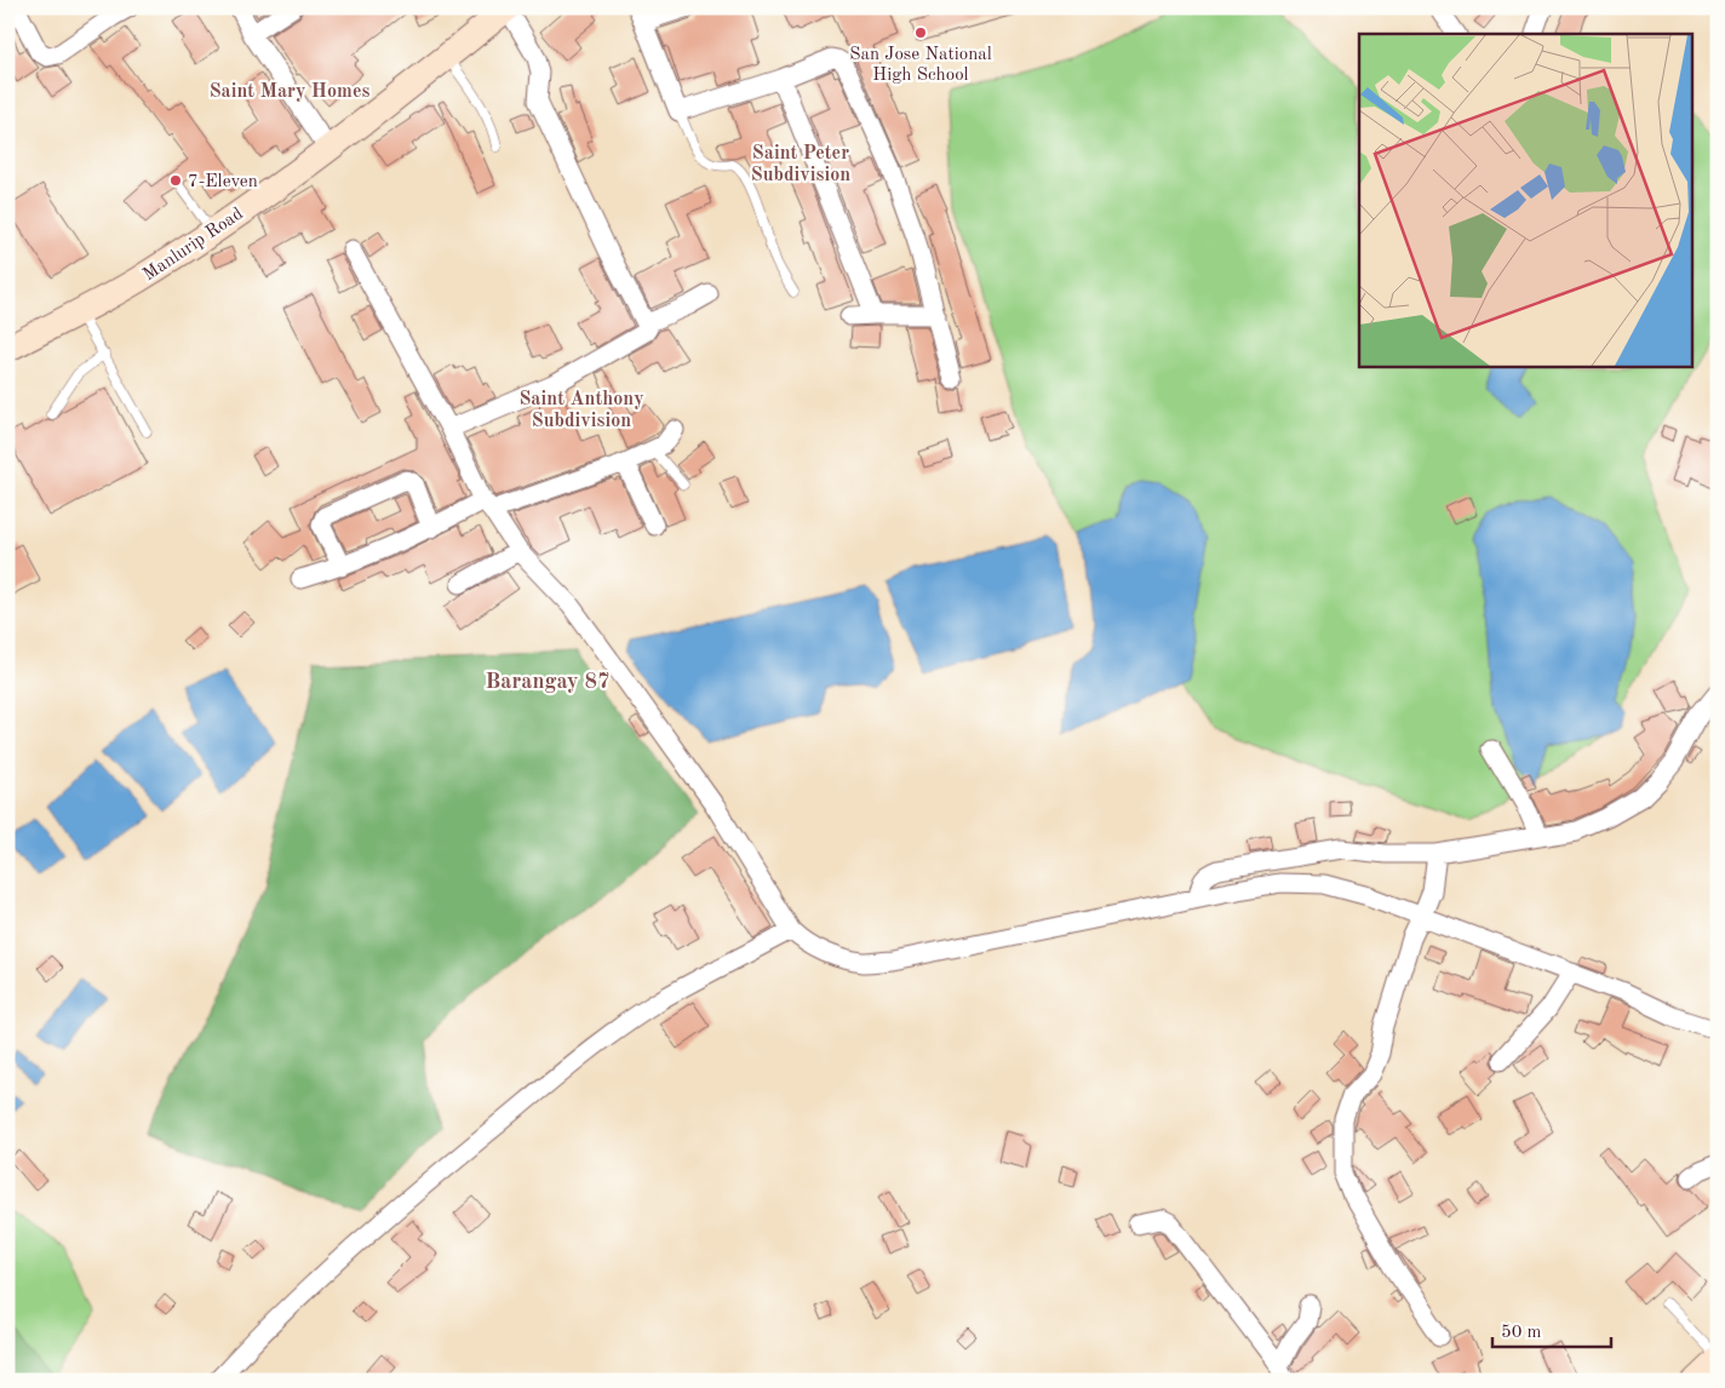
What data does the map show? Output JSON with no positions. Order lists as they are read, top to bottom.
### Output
{
  "streets": {
    "main road": ["Manlurip Road"]
  },
  "districts": [
    "Saint Mary Homes",
    "Saint Peter Subdivision",
    "Saint Anthony Subdivision",
    "Barangay 87"
  ],
  "places": ["San Jose National High School", "7-Eleven"],
  "scale_bar": "50 m"
}
